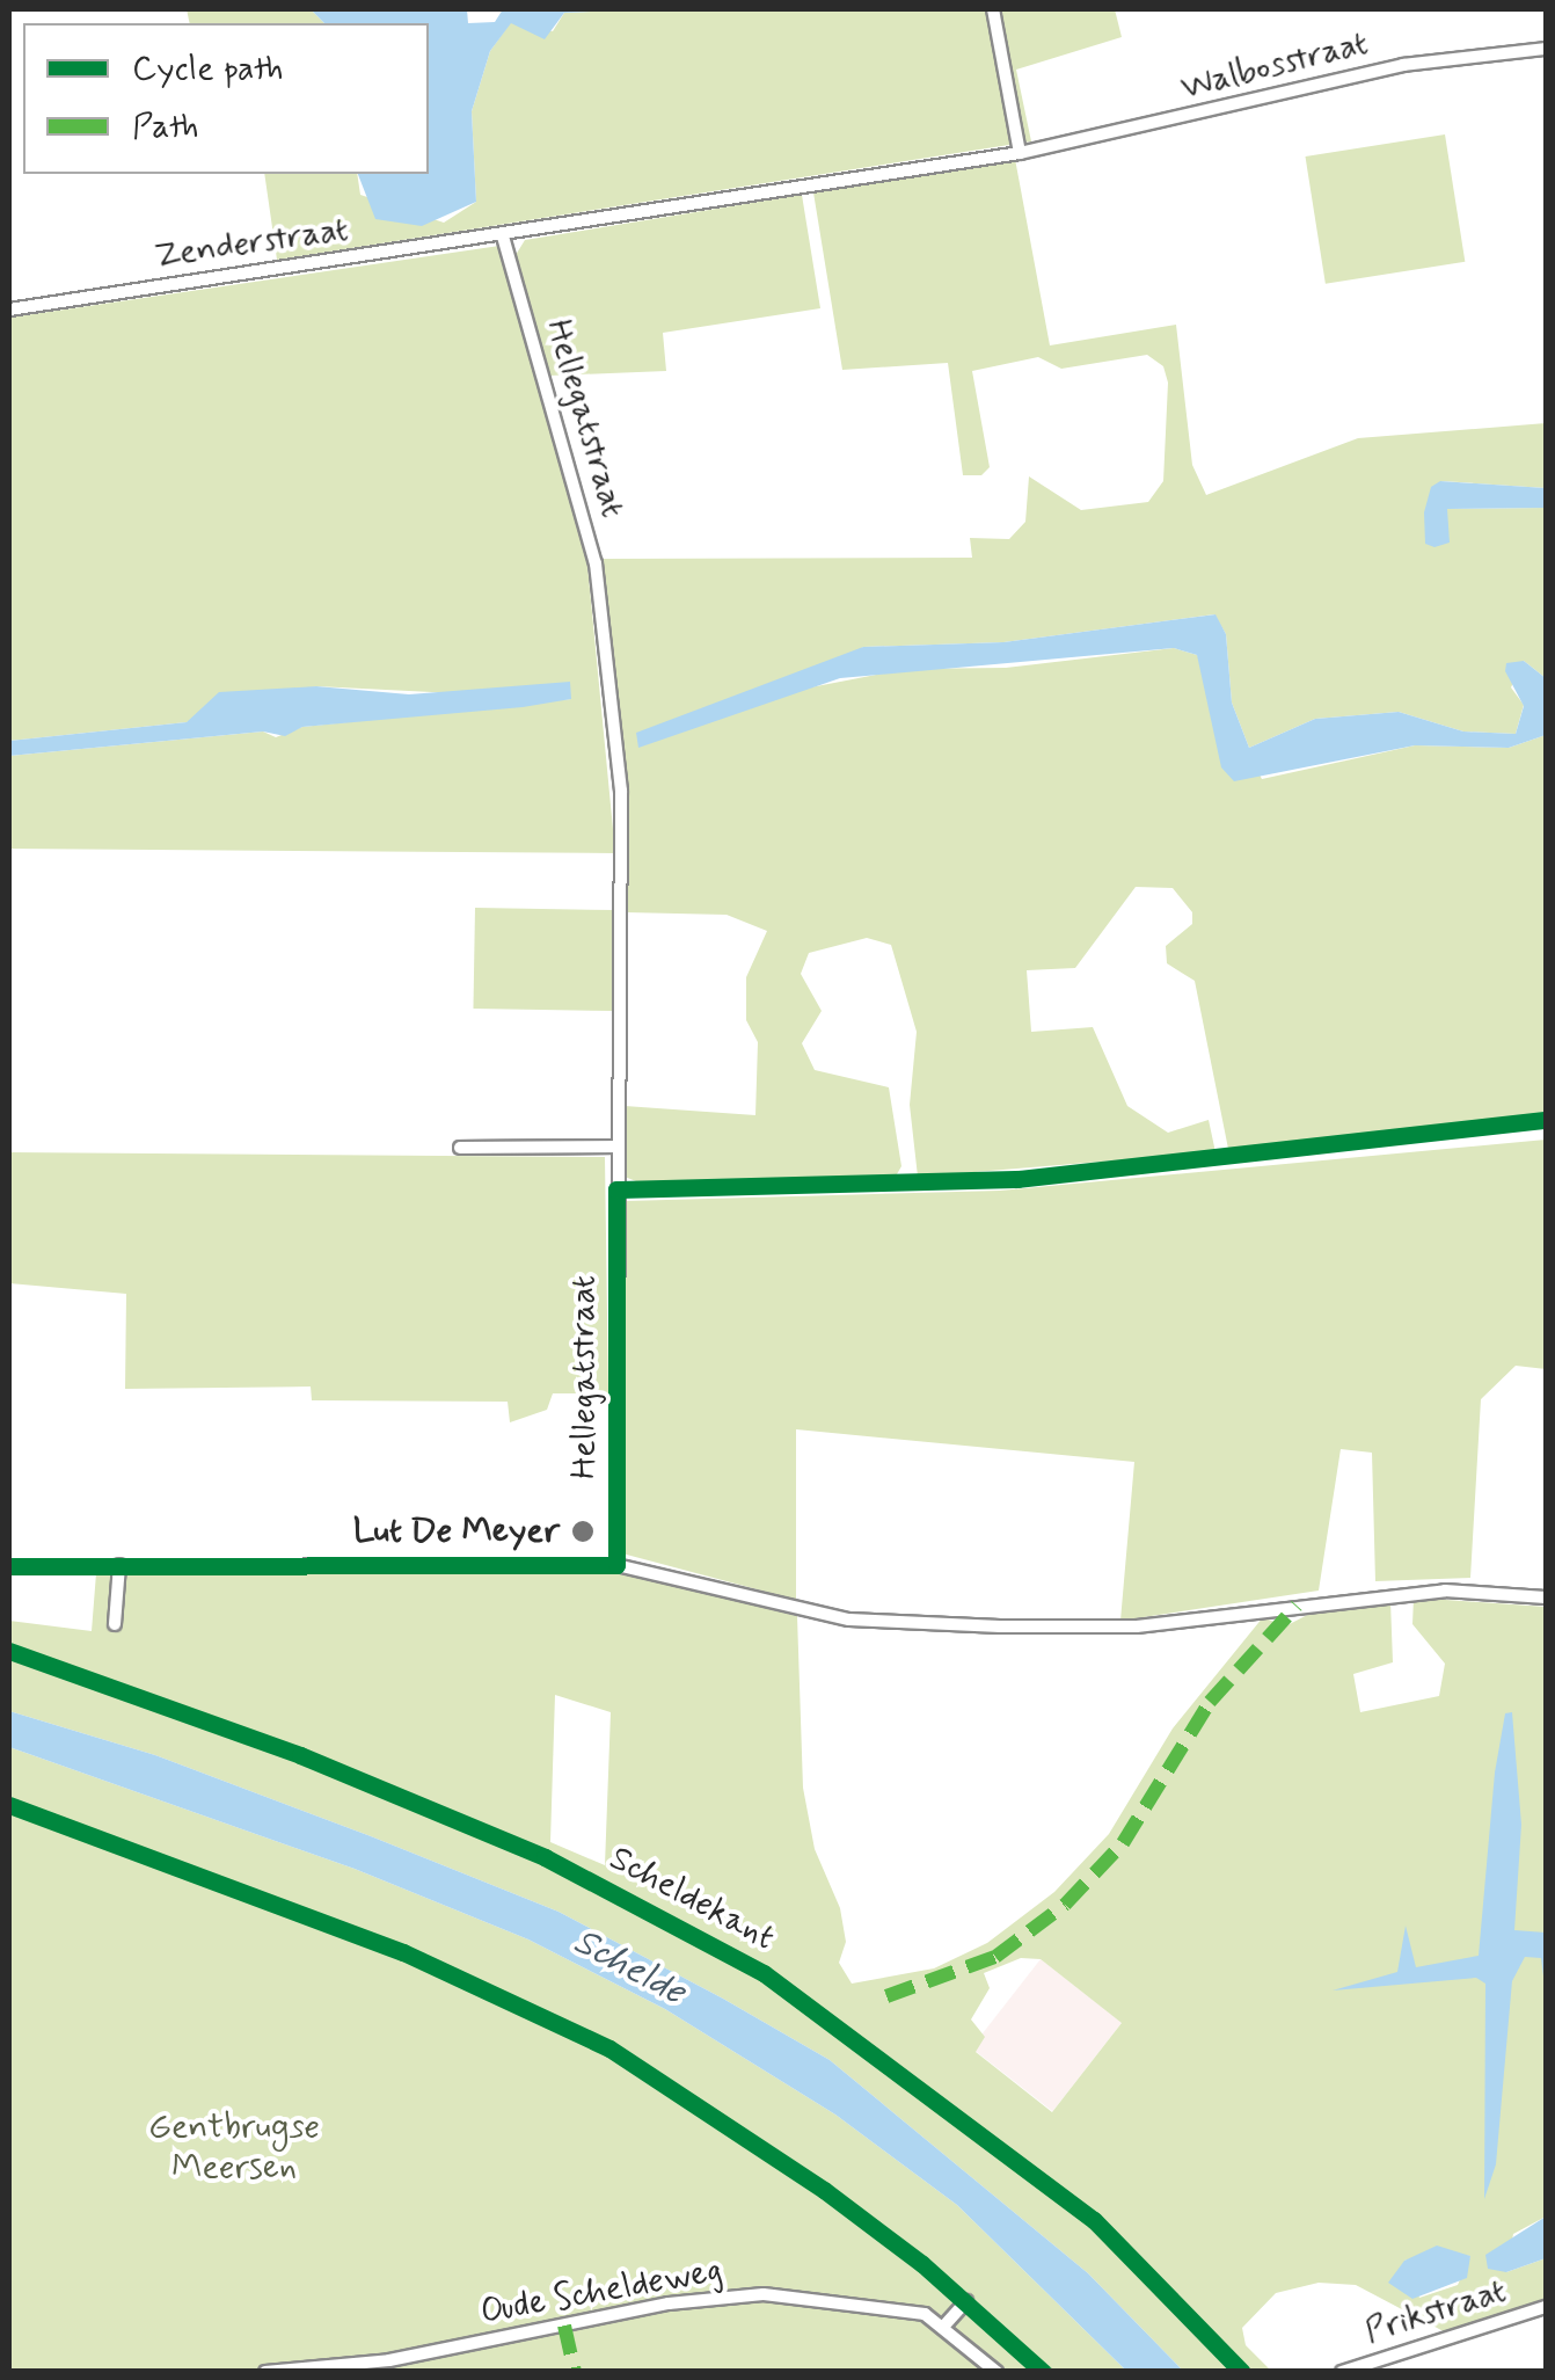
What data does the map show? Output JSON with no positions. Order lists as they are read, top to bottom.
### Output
{
  "streets": {
    "street": [
      "Walbosstraat",
      "Zenderstraat",
      "Hellegatstraat",
      "Oude Scheldeweg",
      "Prikstraat"
    ],
    "cycle path": ["Scheldekant"]
  },
  "crossings": [
    ["Zenderstraat", "Hellegatstraat"]
  ],
  "water": ["Schelde"],
  "parks": ["Gentbrugse Meersen"],
  "places": ["Lut De Meyer"],
  "legend": ["Cycle path", "Path"]
}
